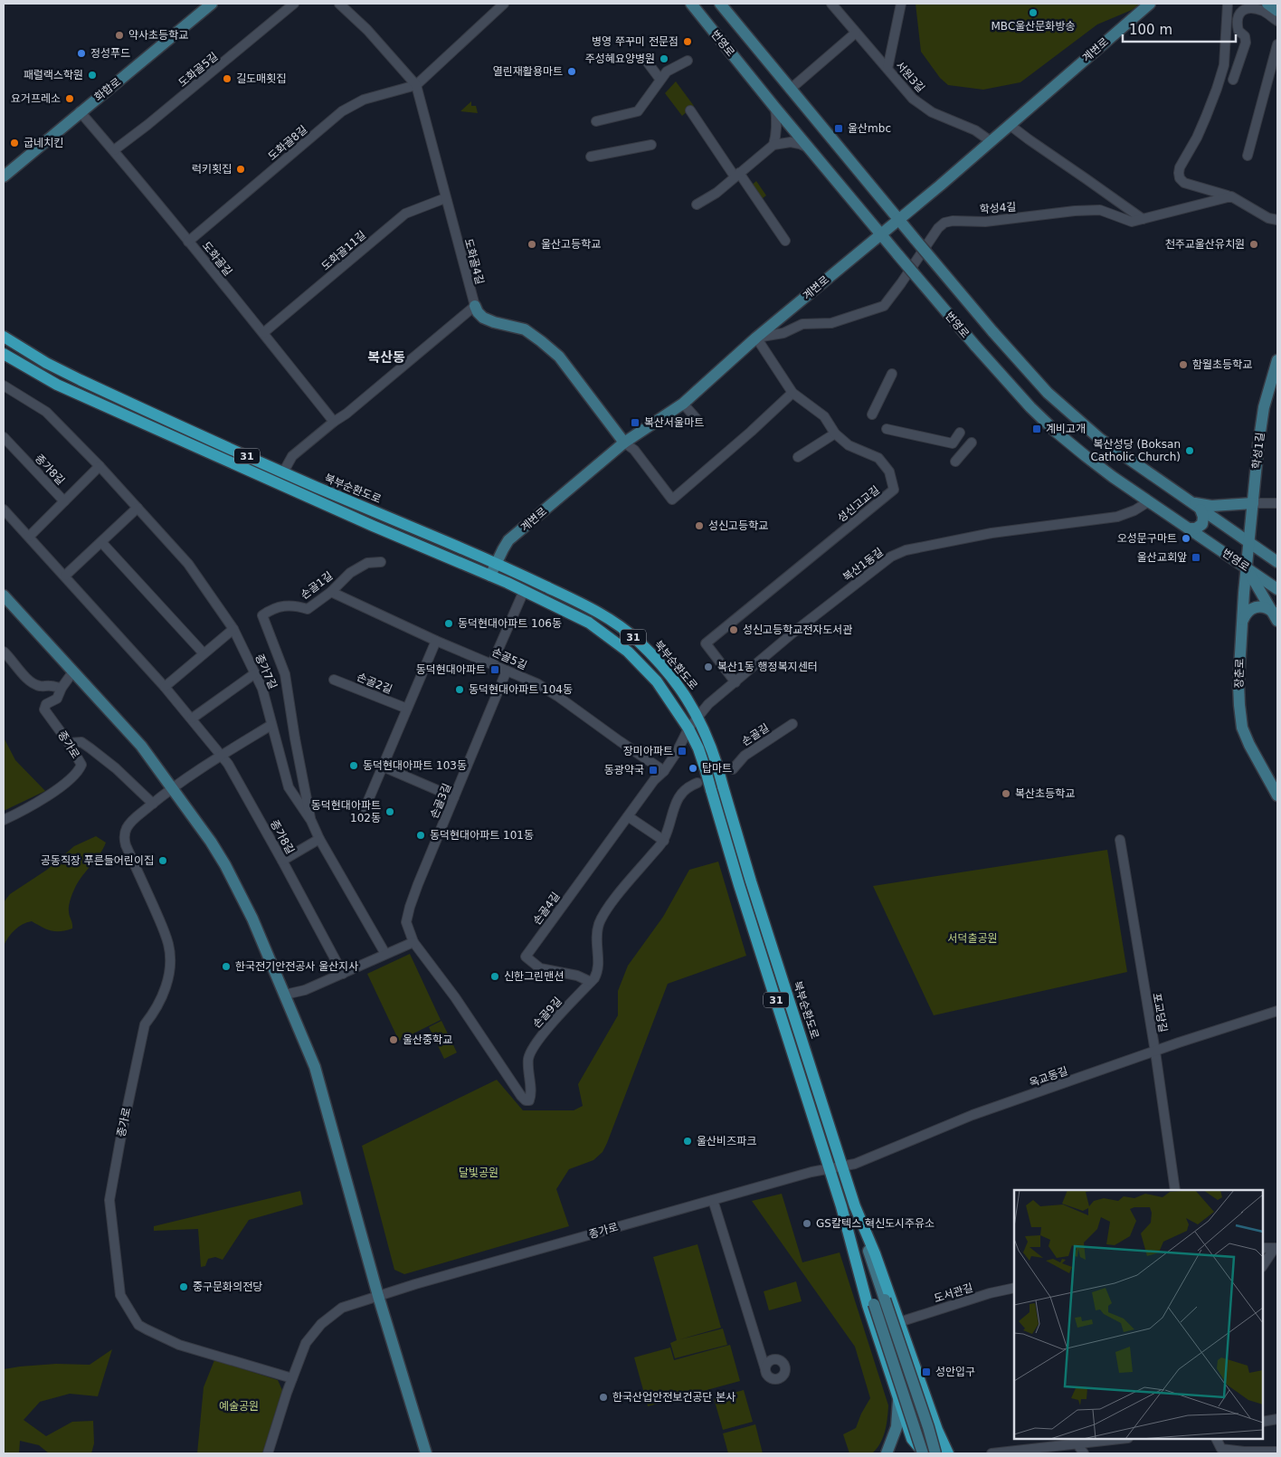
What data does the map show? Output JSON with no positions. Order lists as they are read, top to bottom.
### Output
{
  "streets": {
    "main road": [
      "번영로",
      "계변로",
      "화합로",
      "학성1길",
      "31",
      "북부순환도로",
      "장춘로"
    ],
    "street": [
      "도화골5길",
      "서원3길",
      "도화골8길",
      "학성4길",
      "도화골11길",
      "도화골길",
      "도화골4길",
      "종가8길",
      "성신고교길",
      "복산1동길",
      "손골1길",
      "손골5길",
      "종가7길",
      "손골2길",
      "손골길",
      "종가로",
      "손골3길",
      "손골4길",
      "손골9길",
      "포교당길",
      "옥교동길",
      "도서관길"
    ]
  },
  "crossings": [
    ["번영로", "계변로"],
    ["번영로", "학성1길"],
    ["번영로", "복산1동길"],
    ["번영로", "장춘로"],
    ["계변로", "서원3길"],
    ["계변로", "학성4길"],
    ["계변로", "31"],
    ["계변로", "북부순환도로"],
    ["도화골5길", "도화골길"],
    ["화합로", "도화골길"],
    ["도화골8길", "도화골길"],
    ["도화골8길", "도화골4길"],
    ["도화골11길", "도화골길"],
    ["도화골11길", "도화골4길"],
    ["학성1길", "장춘로"],
    ["31", "복산1동길"],
    ["31", "종가로"],
    ["31", "손골4길"],
    ["31", "옥교동길"],
    ["종가8길", "종가로"],
    ["북부순환도로", "복산1동길"],
    ["북부순환도로", "옥교동길"],
    ["성신고교길", "복산1동길"],
    ["복산1동길", "손골4길"],
    ["손골1길", "손골5길"],
    ["손골1길", "종가7길"],
    ["손골5길", "손골3길"],
    ["손골5길", "손골4길"],
    ["종가7길", "종가로"],
    ["종가로", "옥교동길"],
    ["손골3길", "손골9길"],
    ["손골4길", "손골9길"],
    ["포교당길", "옥교동길"]
  ],
  "districts": ["복산동"],
  "parks": ["서덕출공원", "달빛공원", "예술공원"],
  "places": {
    "other": [
      "MBC울산문화방송",
      "약사초등학교",
      "병영 쭈꾸미 전문점",
      "정성푸드",
      "주성혜요양병원",
      "열린재활용마트",
      "패럴랙스학원",
      "길도매횟집",
      "요거프레소",
      "굽네치킨",
      "럭키횟집",
      "울산고등학교",
      "천주교울산유치원",
      "함월초등학교",
      "복산성당 (Boksan Catholic Church)",
      "성신고등학교",
      "오성문구마트",
      "동덕현대아파트 106동",
      "성신고등학교전자도서관",
      "복산1동 행정복지센터",
      "동덕현대아파트 104동",
      "동덕현대아파트 103동",
      "탑마트",
      "복산초등학교",
      "동덕현대아파트 102동",
      "동덕현대아파트 101동",
      "공동직장 푸른들어린이집",
      "한국전기안전공사 울산지사",
      "신한그린맨션",
      "울산중학교",
      "울산비즈파크",
      "GS칼텍스 혁신도시주유소",
      "중구문화의전당",
      "한국산업안전보건공단 본사"
    ],
    "transit": [
      "울산mbc",
      "복산서울마트",
      "계비고개",
      "울산교회앞",
      "동덕현대아파트",
      "장미아파트",
      "동광약국",
      "성안입구"
    ]
  },
  "scale_bar": "100 m"
}
